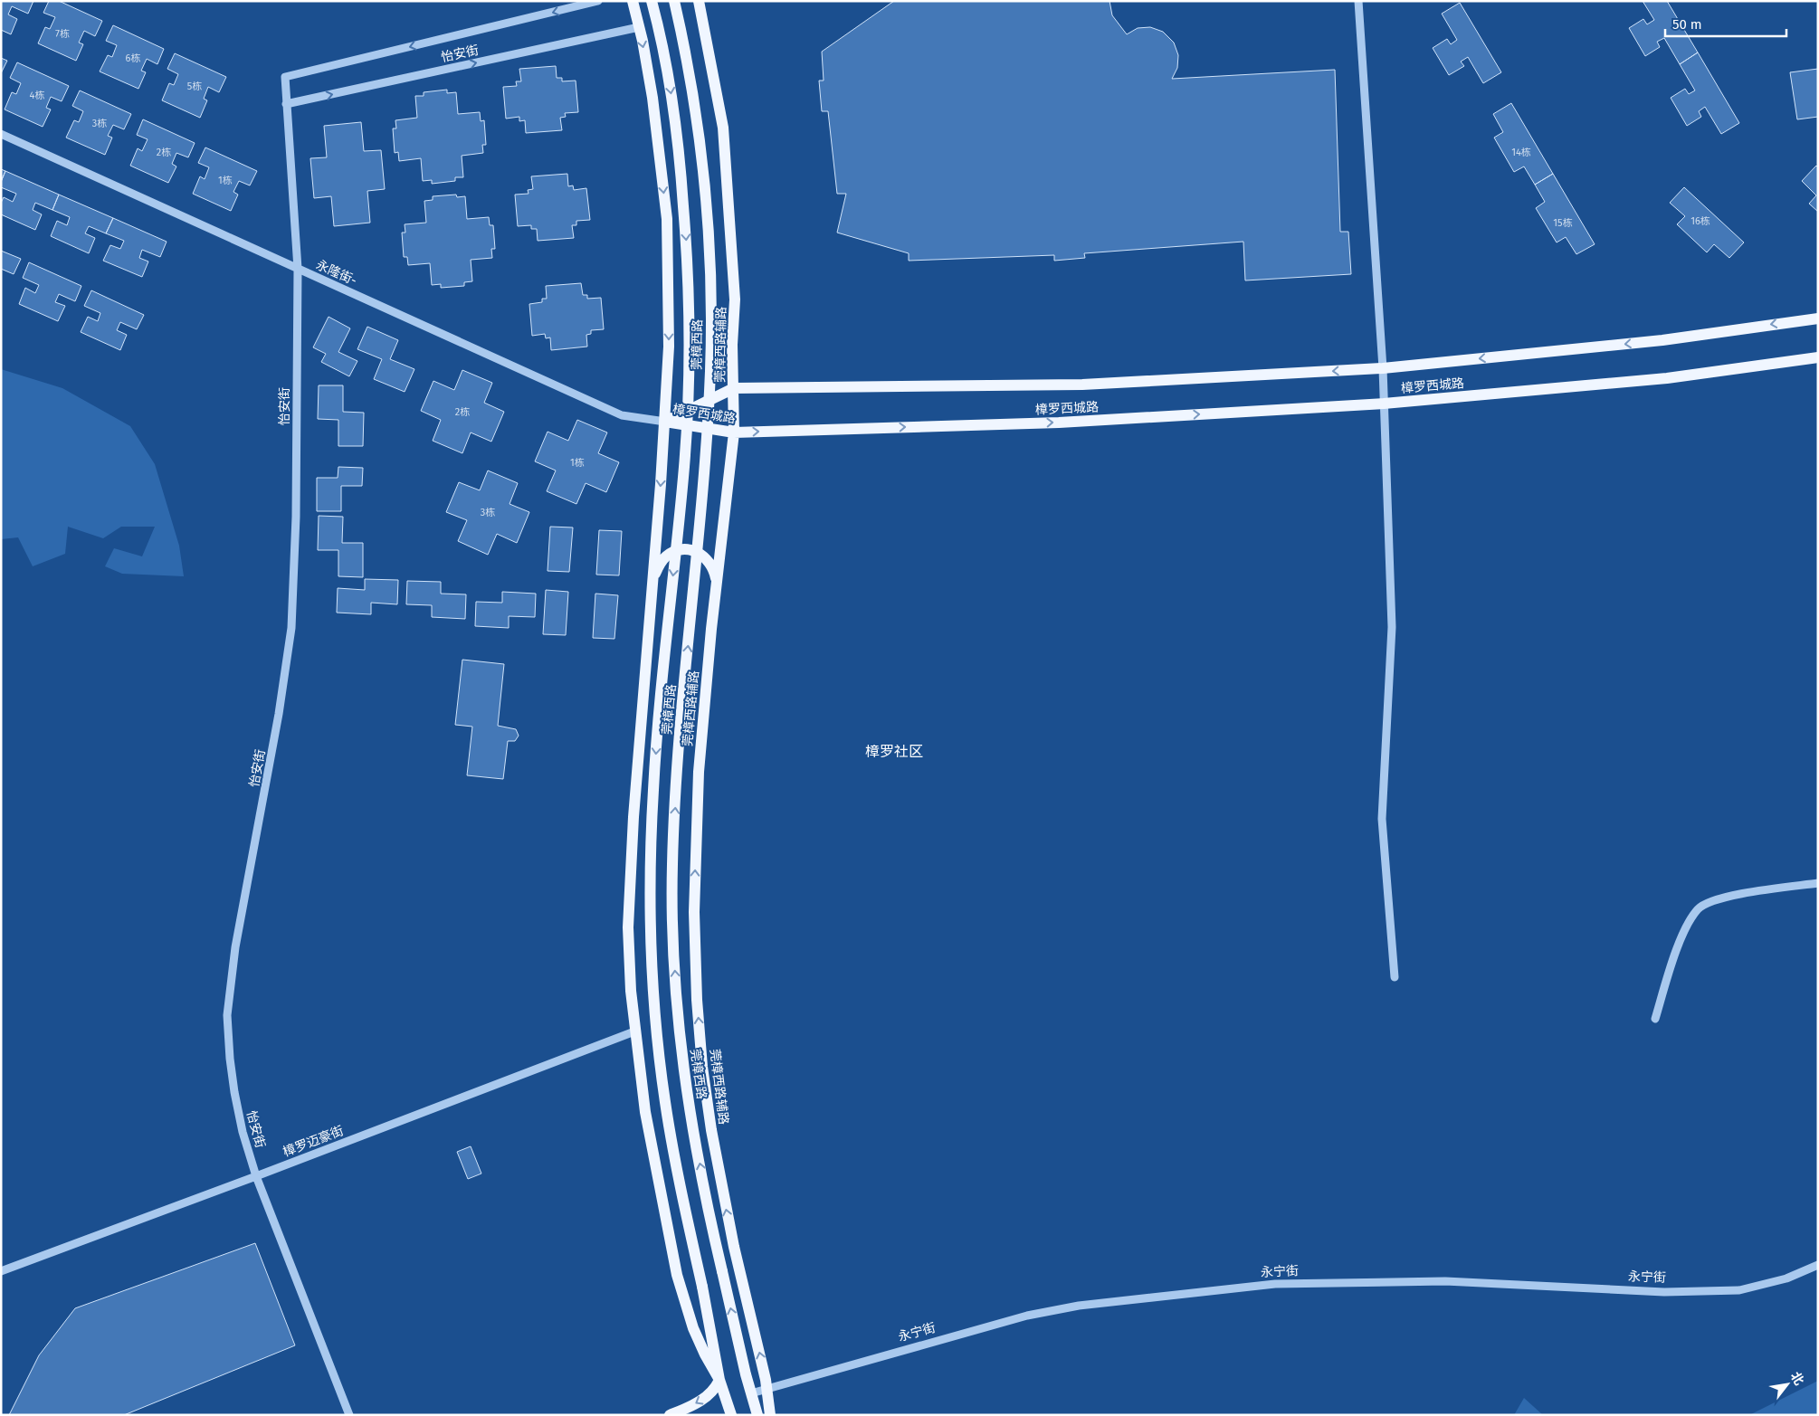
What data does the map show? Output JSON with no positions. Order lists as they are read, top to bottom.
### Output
{
  "streets": {
    "main road": ["莞樟西路", "莞樟西路辅路", "樟罗西城路"],
    "street": [
      "怡安街",
      "永隆街-",
      "樟罗迈豪街",
      "永宁街"
    ]
  },
  "crossings": [
    ["怡安街", "永隆街-"],
    ["怡安街", "樟罗迈豪街"],
    ["永隆街-", "樟罗西城路"],
    ["莞樟西路", "永宁街"],
    ["莞樟西路辅路", "樟罗西城路"],
    ["莞樟西路辅路", "永宁街"]
  ],
  "districts": ["樟罗社区"],
  "house_numbers": [
    "7栋",
    "6栋",
    "5栋",
    "4栋",
    "3栋",
    "2栋",
    "14栋",
    "1栋",
    "16栋",
    "15栋",
    "2栋",
    "1栋",
    "3栋"
  ],
  "scale_bar": "50 m",
  "north": "top right"
}
